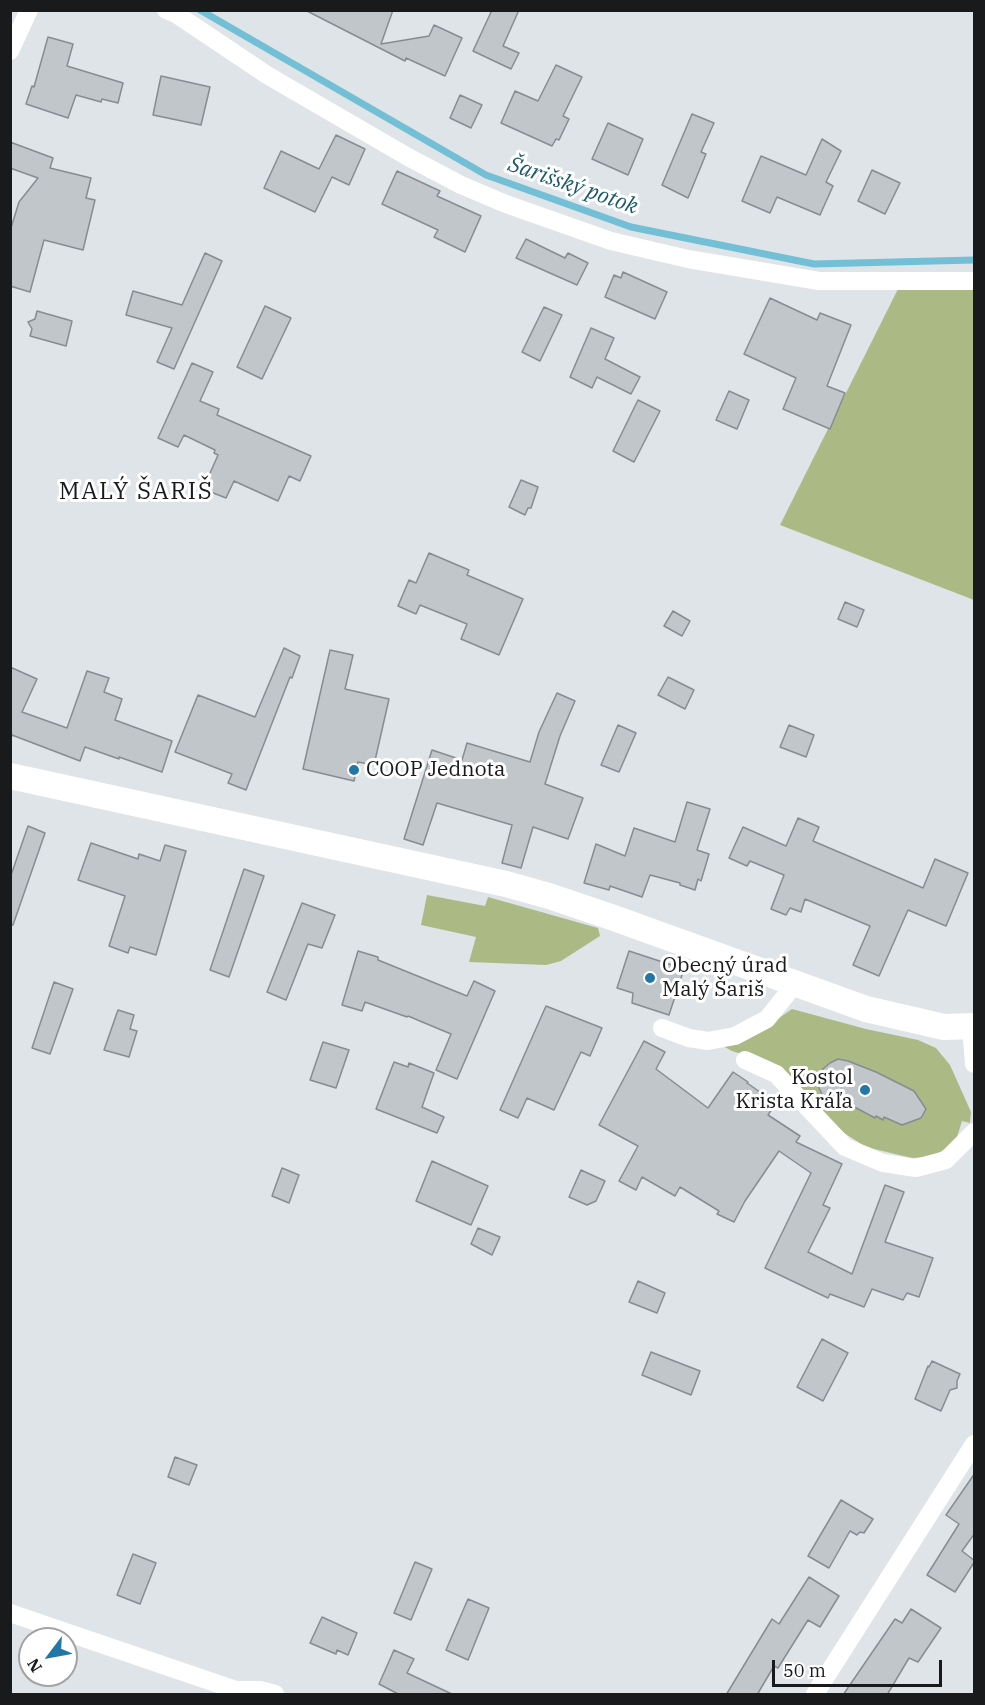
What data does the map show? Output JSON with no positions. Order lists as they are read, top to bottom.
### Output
{
  "districts": ["MALÝ ŠARIŠ"],
  "water": ["Šarišský potok"],
  "places": ["COOP Jednota", "Obecný úrad Malý Šariš", "Kostol Krista Kráľa"],
  "scale_bar": "50 m",
  "north": "bottom left"
}
